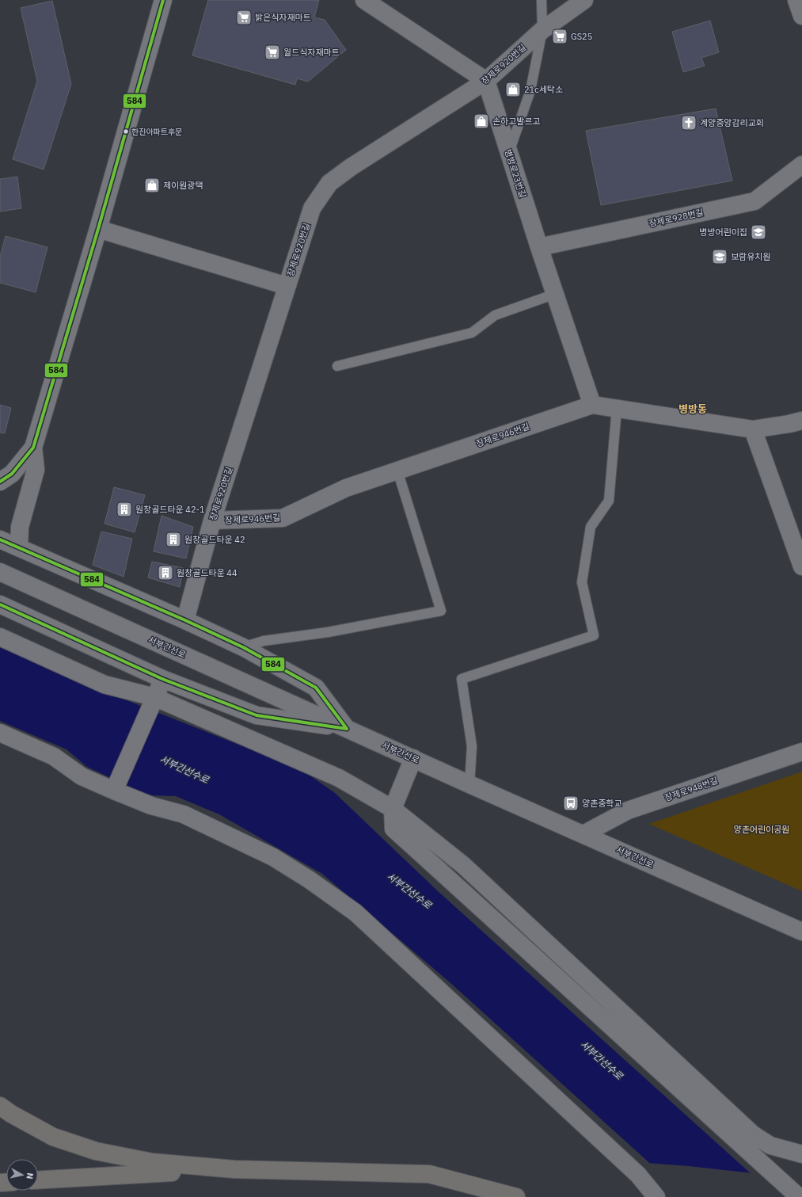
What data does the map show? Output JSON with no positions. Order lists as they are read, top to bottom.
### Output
{
  "streets": {
    "street": [
      "장제로920번길",
      "병방로23번길",
      "장제로928번길",
      "장제로946번길",
      "서부간선로",
      "장제로948번길"
    ]
  },
  "crossings": [
    ["장제로920번길", "병방로23번길"],
    ["장제로920번길", "장제로946번길"],
    ["병방로23번길", "장제로928번길"],
    ["병방로23번길", "장제로946번길"],
    ["서부간선로", "장제로948번길"]
  ],
  "districts": ["병방동"],
  "water": ["서부간선수로"],
  "parks": ["양촌어린이공원"],
  "places": {
    "supermarket": ["밝은식자재마트", "GS25", "월드식자재마트"],
    "shop": ["21c세탁소", "손하고발르고", "제이원광택"],
    "church": ["계양중앙감리교회"],
    "other": ["한진아파트후문"],
    "school or university": ["병방어린이집", "보람유치원"],
    "building": ["원창골드타운 42-1", "원창골드타운 42", "원창골드타운 44"],
    "bus stop": ["양촌중학교"]
  },
  "lines": ["transit line 584"],
  "north": "right"
}
